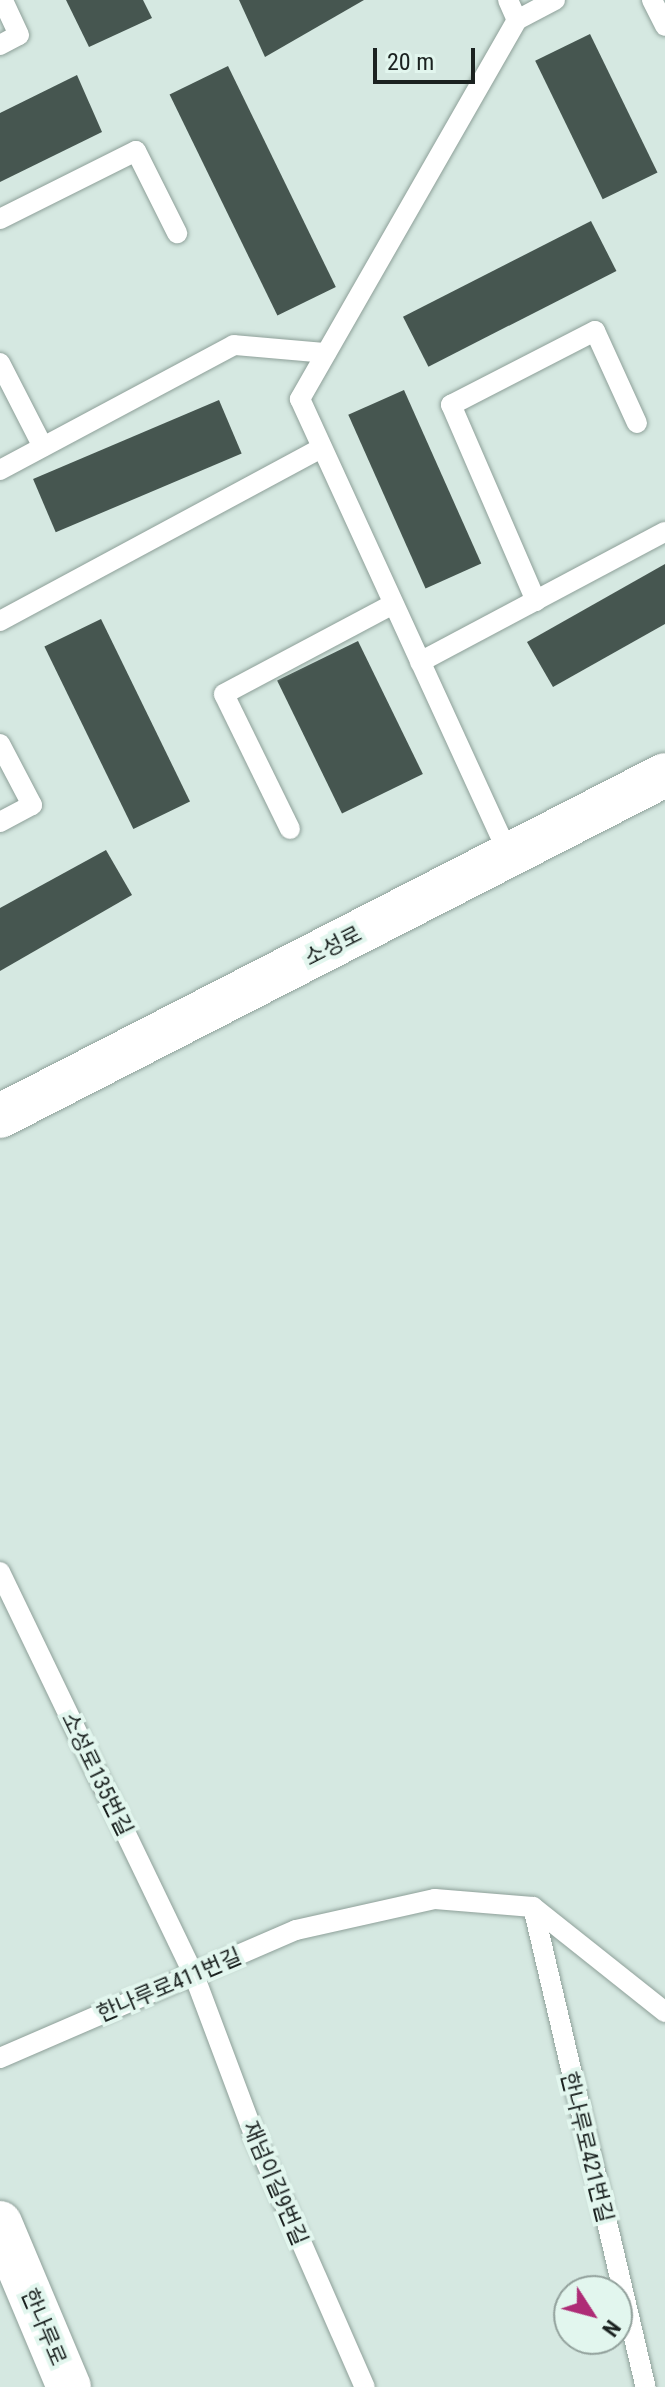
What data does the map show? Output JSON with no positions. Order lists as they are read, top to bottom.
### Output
{
  "streets": {
    "main road": ["소성로", "한나루로"],
    "lane": [
      "소성로135번길",
      "한나루로411번길",
      "한나루로421번길",
      "재넘이길9번길"
    ]
  },
  "crossings": [
    ["소성로135번길", "한나루로411번길"],
    ["소성로135번길", "재넘이길9번길"],
    ["한나루로411번길", "한나루로421번길"],
    ["한나루로411번길", "재넘이길9번길"]
  ],
  "scale_bar": "20 m",
  "north": "bottom right"
}
